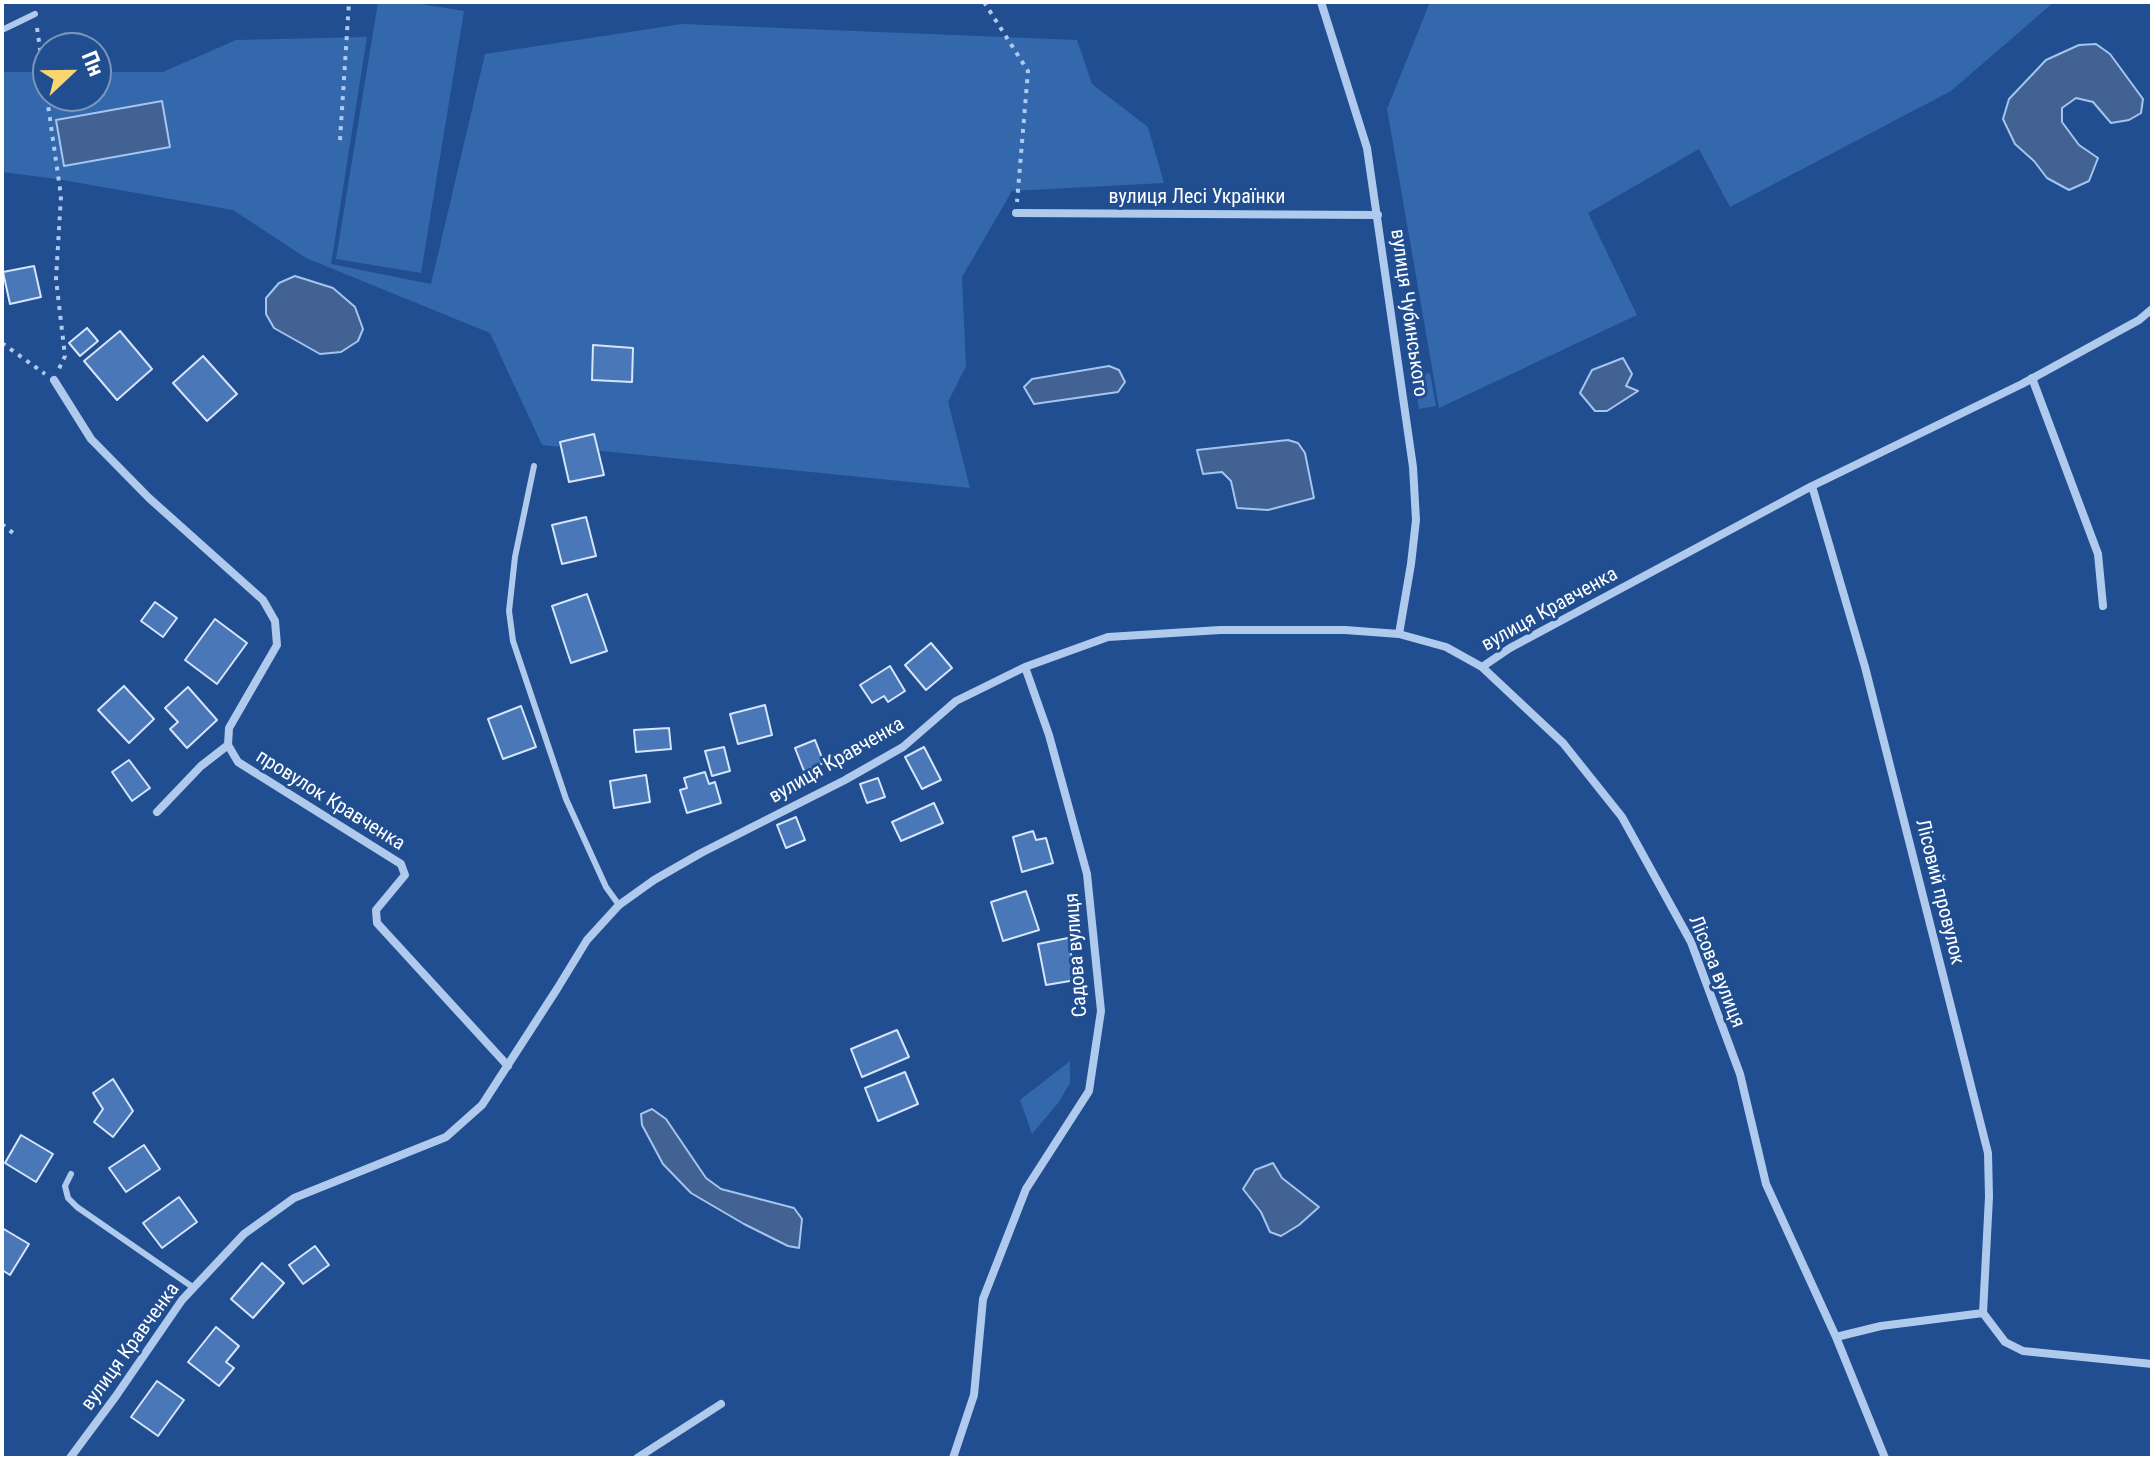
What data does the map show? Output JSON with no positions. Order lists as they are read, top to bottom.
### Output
{
  "streets": {
    "street": [
      "вулиця Лесі Українки",
      "вулиця Чубинського",
      "вулиця Кравченка",
      "провулок Кравченка",
      "Лісовий провулок",
      "Садова вулиця",
      "Лісова вулиця"
    ]
  },
  "crossings": [
    ["вулиця Лесі Українки", "вулиця Чубинського"],
    ["вулиця Чубинського", "вулиця Кравченка"],
    ["вулиця Кравченка", "провулок Кравченка"],
    ["вулиця Кравченка", "Лісовий провулок"],
    ["вулиця Кравченка", "Садова вулиця"],
    ["вулиця Кравченка", "Лісова вулиця"]
  ],
  "north": "right"
}
